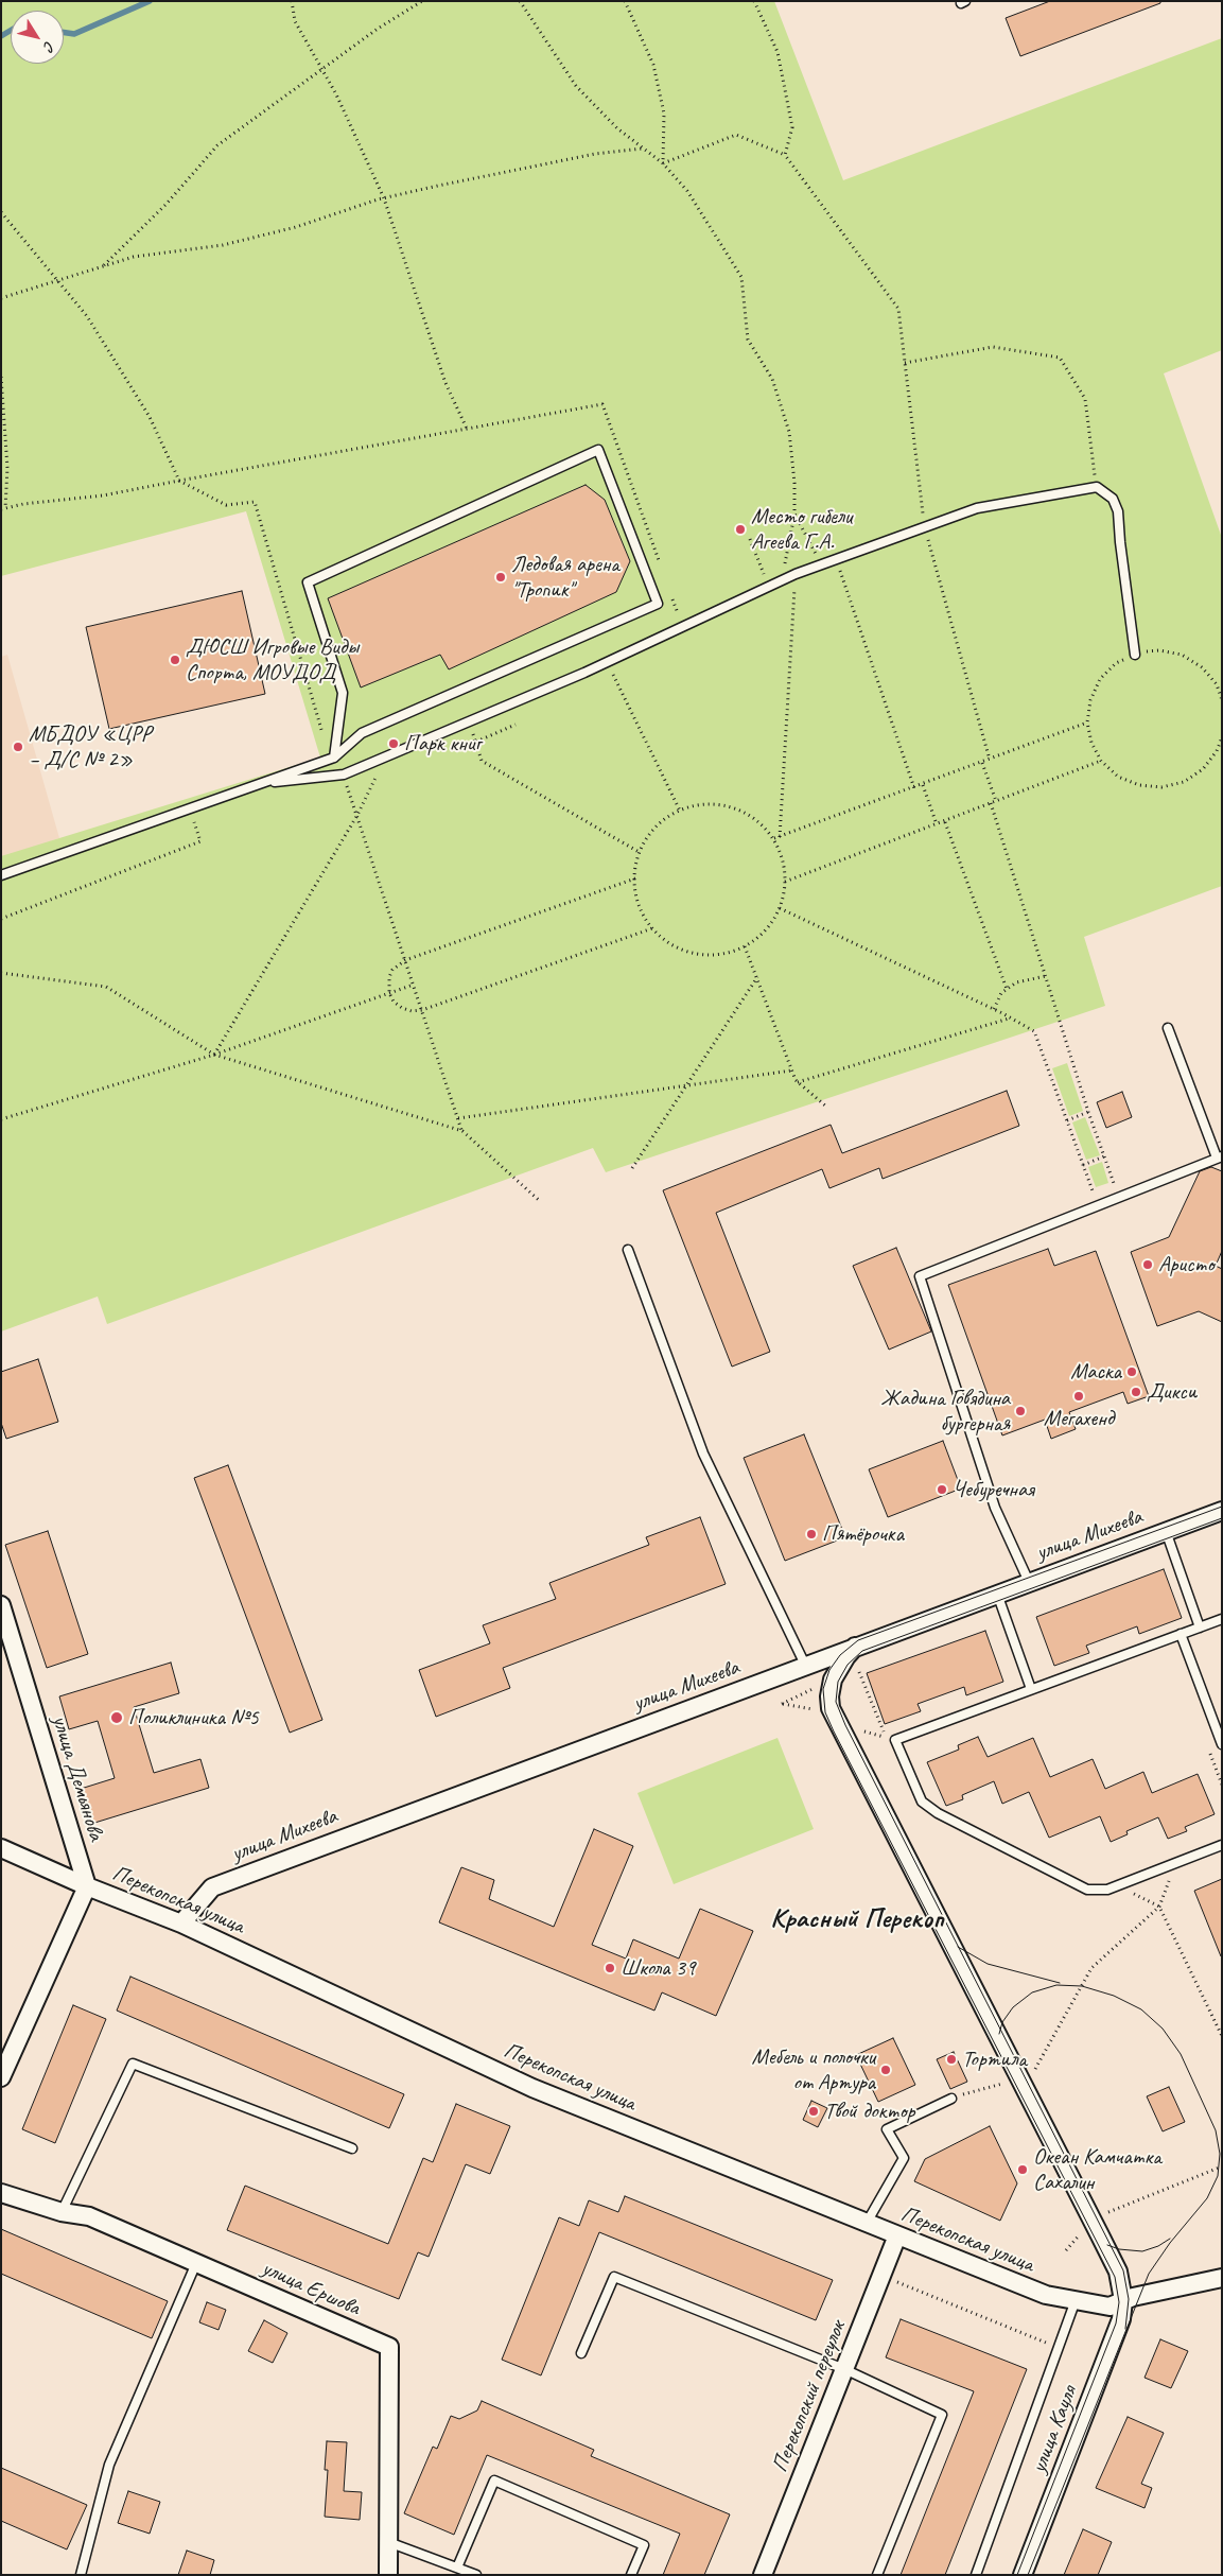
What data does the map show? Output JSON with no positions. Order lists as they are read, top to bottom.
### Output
{
  "streets": {
    "street": [
      "улица Михеева",
      "улица Демьянова",
      "Перекопская улица",
      "улица Ершова",
      "Перекопский переулок",
      "улица Кауля"
    ]
  },
  "crossings": [
    ["улица Михеева", "Перекопская улица"],
    ["улица Демьянова", "Перекопская улица"],
    ["Перекопская улица", "Перекопский переулок"],
    ["Перекопская улица", "улица Кауля"]
  ],
  "districts": ["Красный Перекоп"],
  "places": [
    "Место гибели Агеева Г.А.",
    "Ледовая арена \"Тропик\"",
    "ДЮСШ Игровые Виды Спорта, МОУДОД",
    "Парк книг",
    "МБДОУ «ЦРР – Д/С № 2»",
    "Аристо",
    "Маска",
    "Дикси",
    "Мегахенд",
    "Жадина Говядина бургерная",
    "Чебуречная",
    "Пятёрочка",
    "Поликлиника №5",
    "Школа 39",
    "Тортила",
    "Мебель и полочки от Артура",
    "Твой доктор",
    "Океан Камчатка Сахалин"
  ],
  "north": "bottom right"
}
